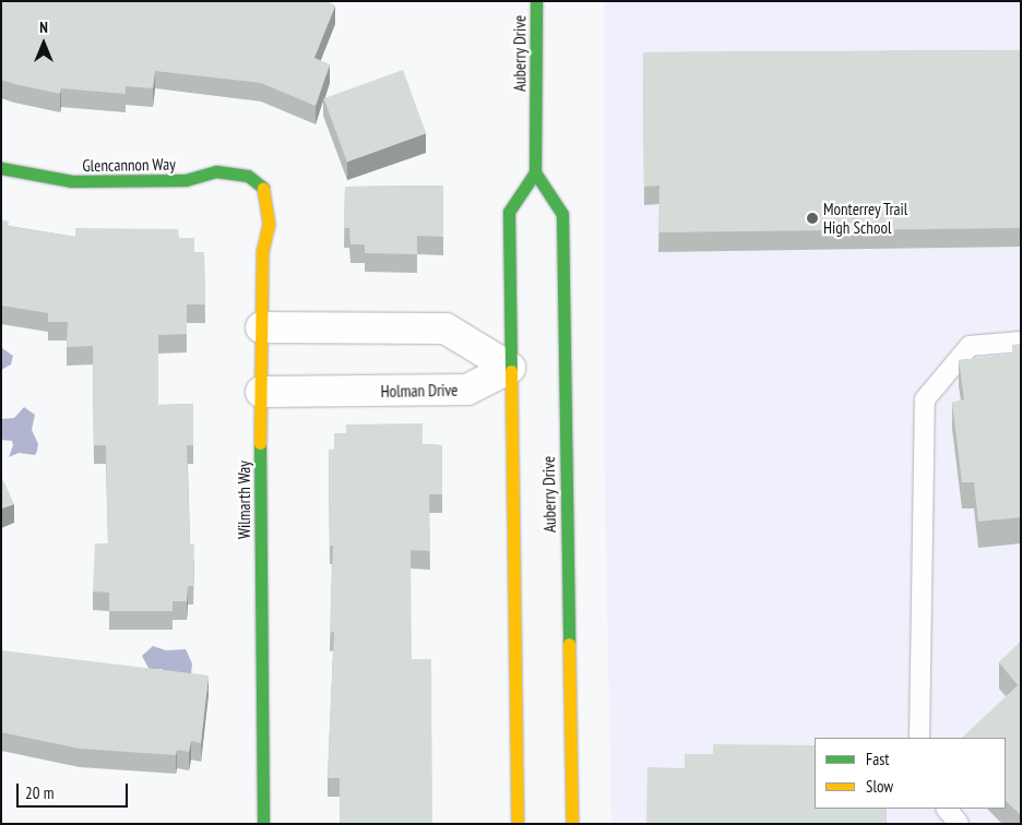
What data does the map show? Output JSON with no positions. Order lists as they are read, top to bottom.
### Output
{
  "streets": {
    "street": [
      "Auberry Drive",
      "Glencannon Way",
      "Holman Drive",
      "Wilmarth Way"
    ]
  },
  "crossings": [
    ["Glencannon Way", "Wilmarth Way"],
    ["Holman Drive", "Wilmarth Way"]
  ],
  "places": ["Monterrey Trail High School"],
  "legend": ["Fast", "Slow"],
  "scale_bar": "20 m",
  "north": "top"
}
